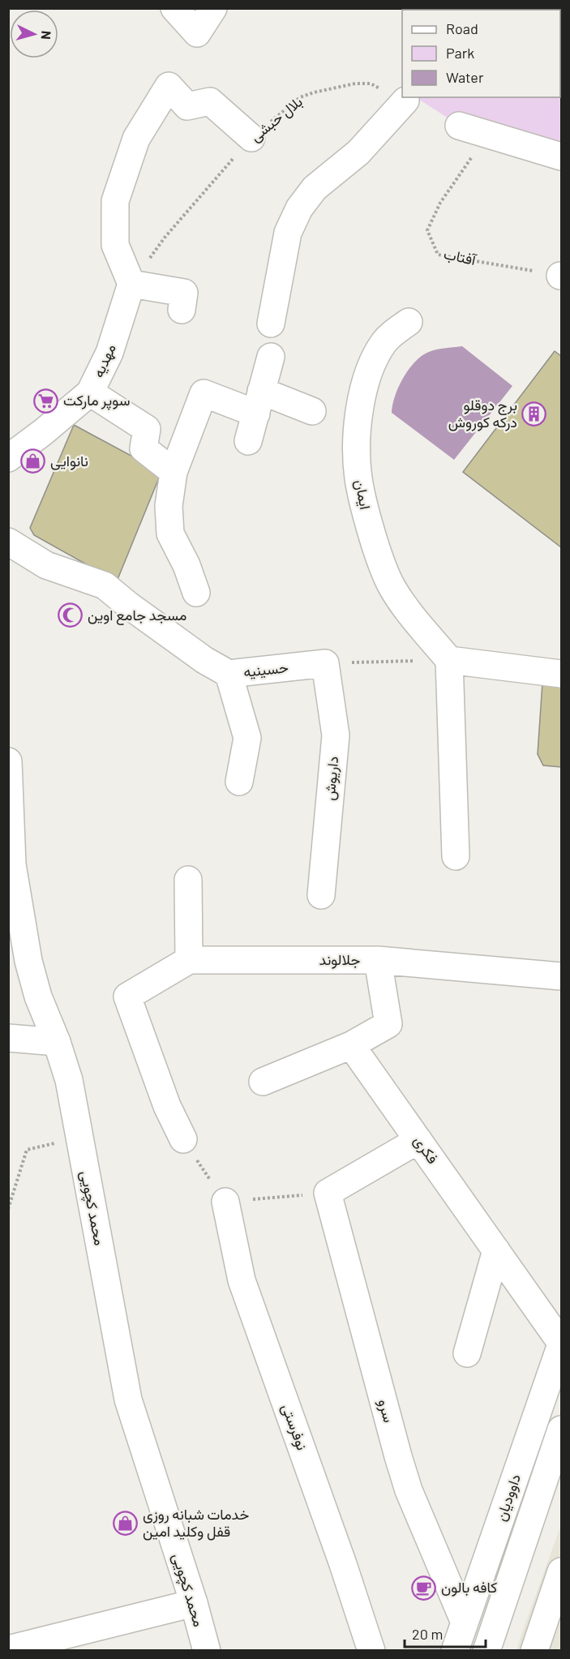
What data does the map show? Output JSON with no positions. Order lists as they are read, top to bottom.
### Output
{
  "streets": {
    "street": [
      "مهدیه",
      "ایمان",
      "حسینیه",
      "داریوش",
      "جلالوند",
      "فکری",
      "محمد کچویی",
      "سرو",
      "نوفرستی",
      "داوودیان"
    ],
    "path": ["بلال حبشی", "آفتاب"]
  },
  "crossings": [
    ["بلال حبشی", "مهدیه"],
    ["حسینیه", "داریوش"],
    ["فکری", "داوودیان"],
    ["سرو", "داوودیان"]
  ],
  "places": {
    "supermarket": ["سوپر مارکت"],
    "building": ["برج دوقلو درکه کوروش"],
    "shop": ["نانوایی", "خدمات شبانه روزی قفل وکلید امین"],
    "mosque": ["مسجد جامع اوین"],
    "cafe": ["کافه بالون"]
  },
  "legend": ["Road", "Park", "Water"],
  "scale_bar": "20 m",
  "north": "right"
}
